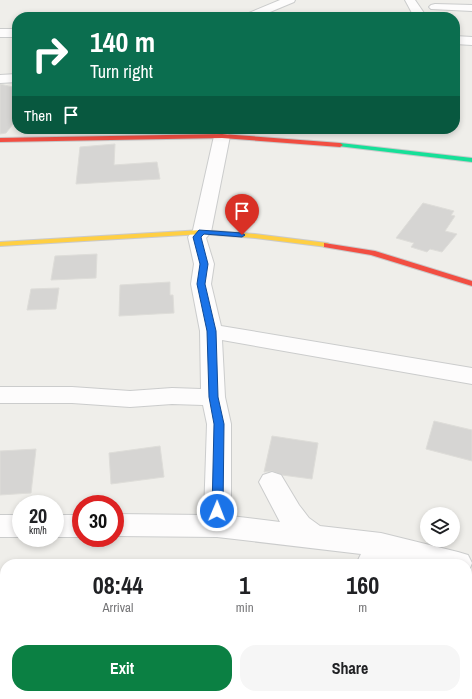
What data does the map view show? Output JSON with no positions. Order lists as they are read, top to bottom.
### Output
{
  "page": {
    "turn": ["140 m", "Turn right"],
    "then": "Then",
    "speed": "20 km/h",
    "limit": "30",
    "eta": [
      "08:44",
      "Arrival",
      "1",
      "min",
      "160",
      "m"
    ],
    "buttons": ["Exit", "Share"]
  }
}
